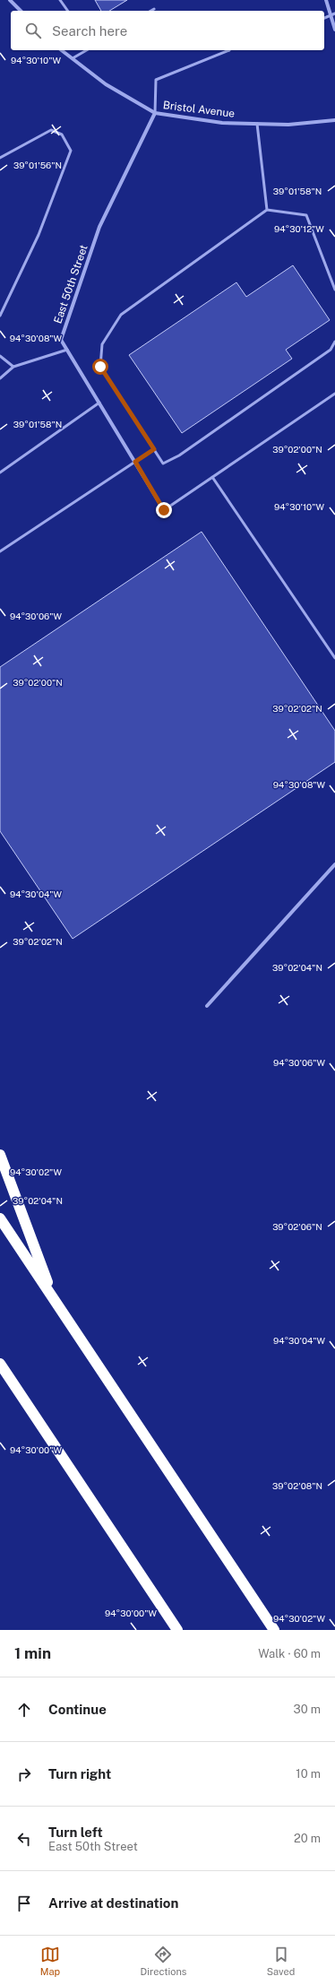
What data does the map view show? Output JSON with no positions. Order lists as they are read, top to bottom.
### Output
{
  "streets": {
    "street": ["Bristol Avenue", "East 50th Street"]
  },
  "crossings": [
    ["Bristol Avenue", "East 50th Street"]
  ],
  "page": {
    "search": "Search here",
    "heading": ["1 min", "Walk · 60 m"],
    "list": [
      ["Continue", "30 m"],
      ["Turn right", "10 m"],
      ["Turn left", "East 50th Street", "20 m"],
      "Arrive at destination"
    ],
    "nav": ["Map", "Directions", "Saved"]
  },
  "coordinates": [
    "94°30'10\"W",
    "39°01'56\"N",
    "39°01'58\"N",
    "94°30'12\"W",
    "94°30'08\"W",
    "39°02'00\"N",
    "94°30'06\"W",
    "39°02'02\"N",
    "94°30'04\"W",
    "39°02'04\"N",
    "94°30'02\"W",
    "39°02'06\"N",
    "94°30'00\"W",
    "39°02'08\"N"
  ]
}
